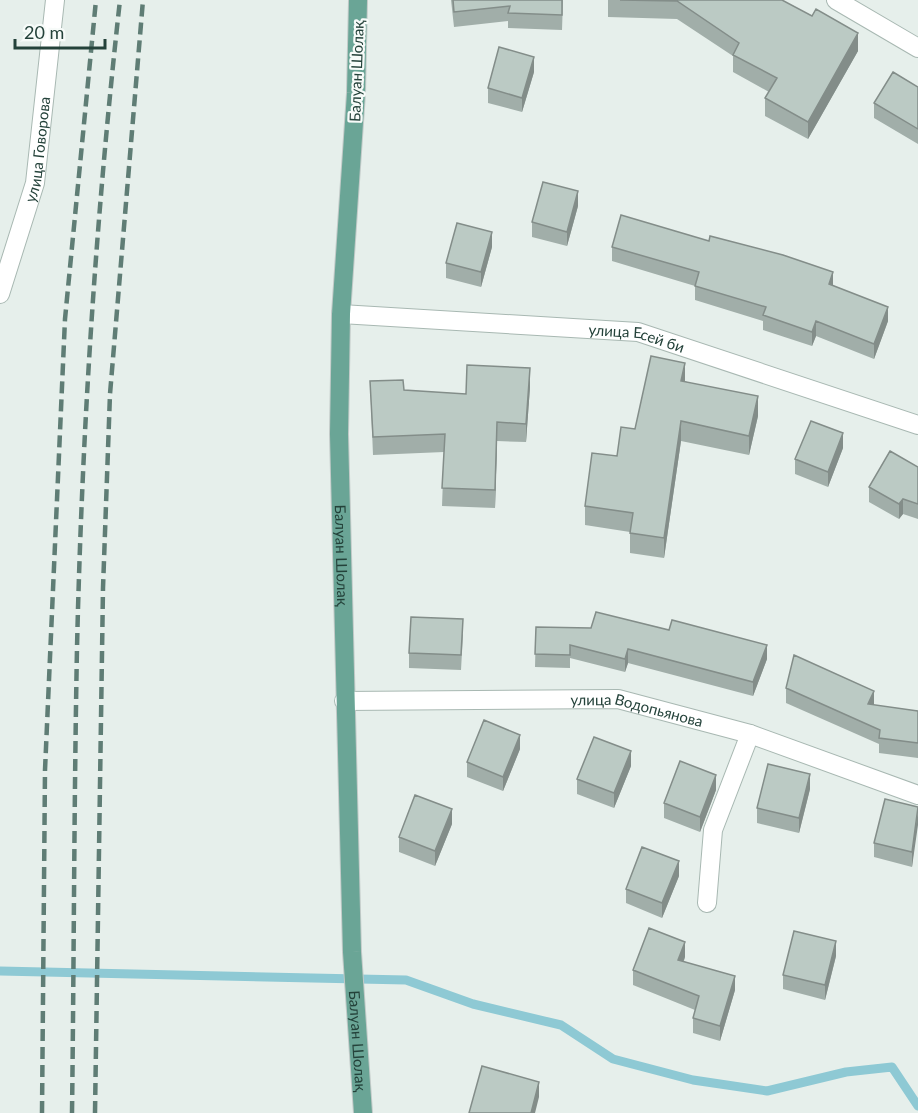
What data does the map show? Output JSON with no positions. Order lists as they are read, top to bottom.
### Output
{
  "streets": {
    "main road": ["Балуан Шолақ"],
    "street": ["улица Говорова", "улица Есей би", "улица Водопьянова"]
  },
  "crossings": [
    ["Балуан Шолақ", "улица Есей би"],
    ["Балуан Шолақ", "улица Водопьянова"]
  ],
  "scale_bar": "20 m"
}
